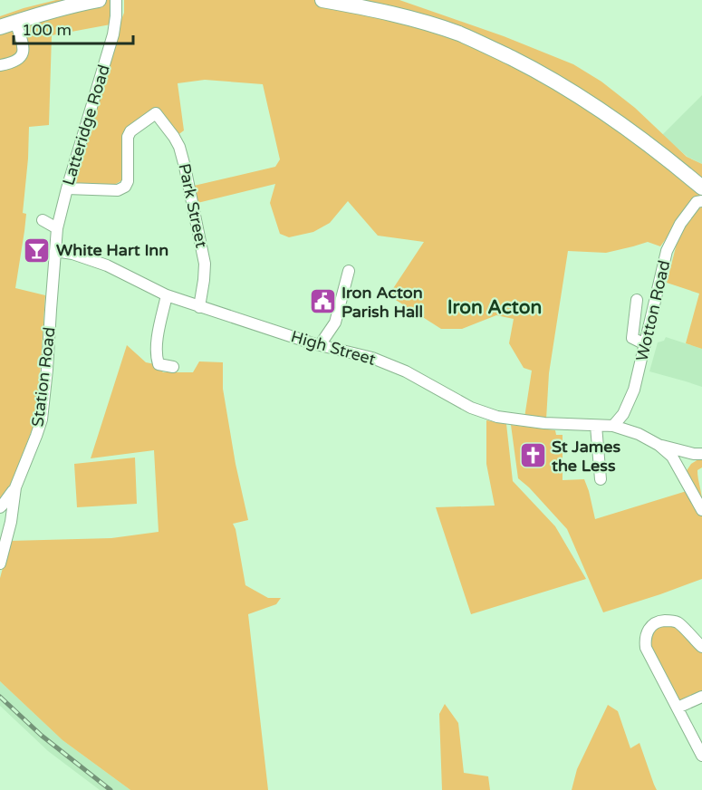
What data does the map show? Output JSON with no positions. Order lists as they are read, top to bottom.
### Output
{
  "streets": {
    "street": [
      "Latteridge Road",
      "Park Street",
      "Wotton Road",
      "High Street",
      "Station Road"
    ]
  },
  "crossings": [
    ["Latteridge Road", "Park Street"],
    ["Latteridge Road", "High Street"],
    ["Latteridge Road", "Station Road"],
    ["Park Street", "High Street"],
    ["Wotton Road", "High Street"],
    ["High Street", "Station Road"]
  ],
  "districts": ["Iron Acton"],
  "places": {
    "bar": ["White Hart Inn"],
    "public building": ["Iron Acton Parish Hall"],
    "church": ["St James the Less"]
  },
  "scale_bar": "100 m"
}
